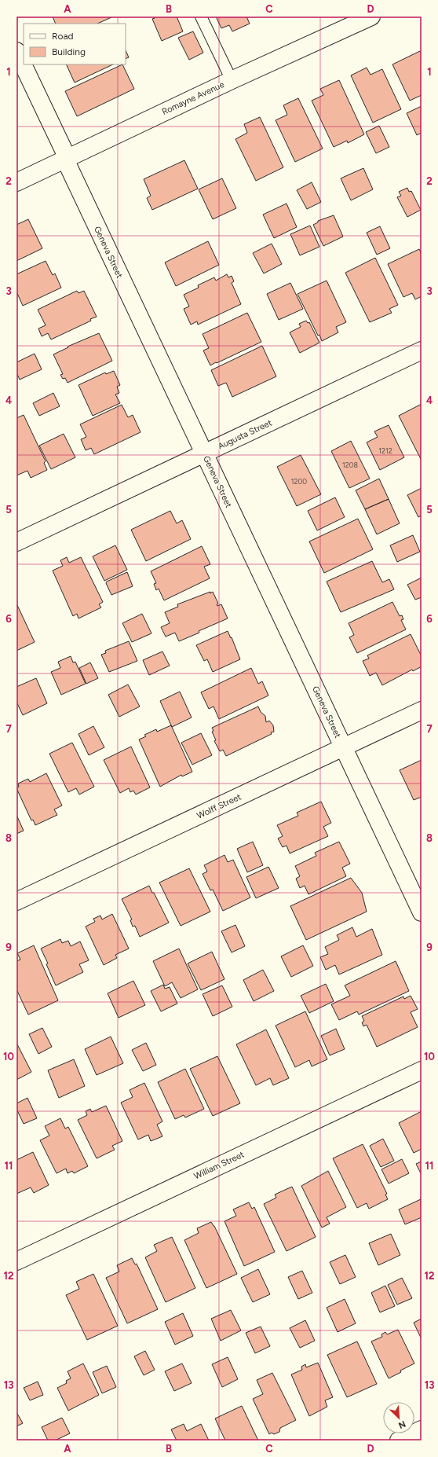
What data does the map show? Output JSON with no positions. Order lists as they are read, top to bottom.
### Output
{
  "streets": {
    "street": [
      "Romayne Avenue",
      "Geneva Street",
      "Augusta Street",
      "Wolff Street",
      "William Street"
    ]
  },
  "crossings": [
    ["Romayne Avenue", "Geneva Street"],
    ["Geneva Street", "Augusta Street"],
    ["Geneva Street", "Wolff Street"]
  ],
  "house_numbers": ["1212", "1208", "1200"],
  "legend": ["Road", "Building"],
  "north": "bottom right",
  "grid": {
    "columns": [
      "A",
      "B",
      "C",
      "D"
    ],
    "rows": [
      "1",
      "2",
      "3",
      "4",
      "5",
      "6",
      "7",
      "8",
      "9",
      "10",
      "11",
      "12",
      "13"
    ]
  }
}
